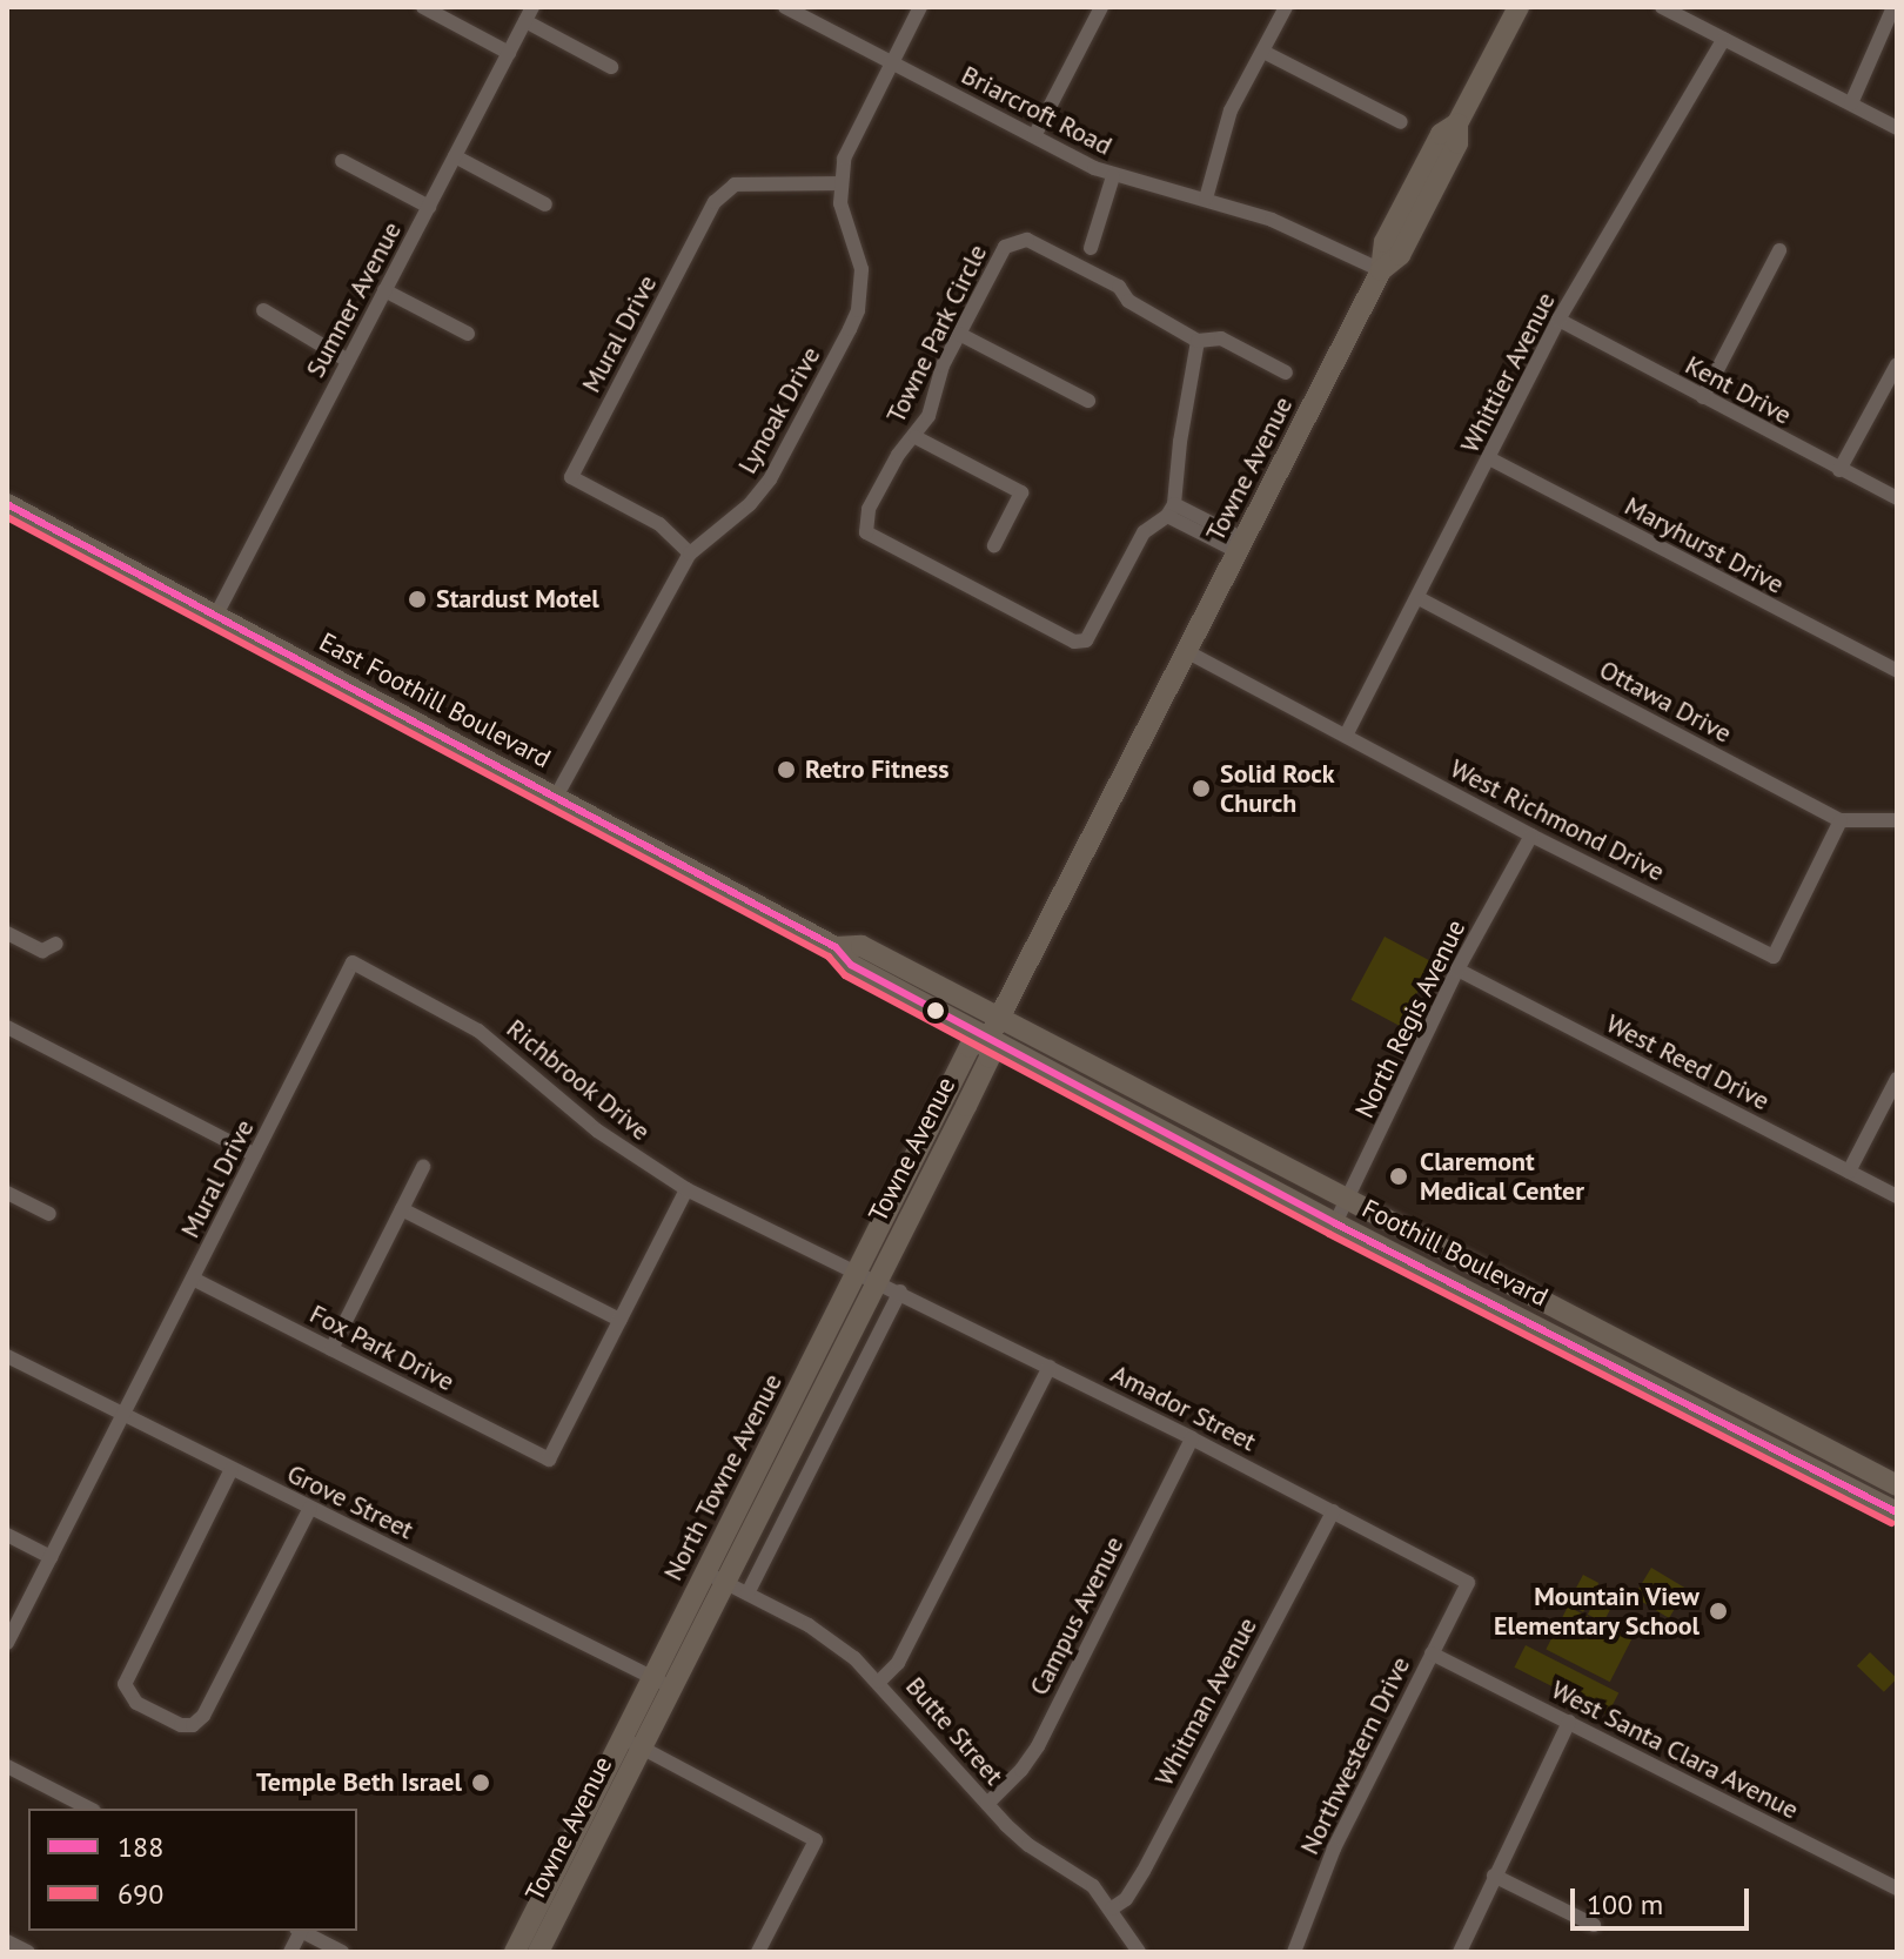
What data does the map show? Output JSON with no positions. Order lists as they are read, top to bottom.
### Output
{
  "streets": {
    "main road": ["Towne Avenue", "East Foothill Boulevard", "Foothill Boulevard"],
    "street": [
      "Briarcroft Road",
      "Sumner Avenue",
      "Mural Drive",
      "Towne Park Circle",
      "Whittier Avenue",
      "Kent Drive",
      "Lynoak Drive",
      "Maryhurst Drive",
      "Ottawa Drive",
      "West Richmond Drive",
      "North Regis Avenue",
      "West Reed Drive",
      "Richbrook Drive",
      "Fox Park Drive",
      "Amador Street",
      "Grove Street",
      "Campus Avenue",
      "Whitman Avenue",
      "Butte Street",
      "West Santa Clara Avenue",
      "Northwestern Drive"
    ]
  },
  "crossings": [
    ["Briarcroft Road", "Lynoak Drive"],
    ["Briarcroft Road", "Towne Avenue"],
    ["Sumner Avenue", "East Foothill Boulevard"],
    ["Mural Drive", "Lynoak Drive"],
    ["Mural Drive", "Richbrook Drive"],
    ["Mural Drive", "Fox Park Drive"],
    ["Mural Drive", "Grove Street"],
    ["Whittier Avenue", "Kent Drive"],
    ["Whittier Avenue", "Maryhurst Drive"],
    ["Whittier Avenue", "Ottawa Drive"],
    ["Whittier Avenue", "West Richmond Drive"],
    ["Lynoak Drive", "East Foothill Boulevard"],
    ["Towne Avenue", "East Foothill Boulevard"],
    ["Towne Avenue", "West Richmond Drive"],
    ["Towne Avenue", "Richbrook Drive"],
    ["Towne Avenue", "Foothill Boulevard"],
    ["Towne Avenue", "Amador Street"],
    ["Towne Avenue", "Grove Street"],
    ["Towne Avenue", "Butte Street"],
    ["East Foothill Boulevard", "Foothill Boulevard"],
    ["Ottawa Drive", "West Richmond Drive"],
    ["West Richmond Drive", "North Regis Avenue"],
    ["North Regis Avenue", "West Reed Drive"],
    ["North Regis Avenue", "Foothill Boulevard"],
    ["Richbrook Drive", "Amador Street"],
    ["Amador Street", "Campus Avenue"],
    ["Amador Street", "Whitman Avenue"],
    ["Amador Street", "Northwestern Drive"],
    ["Campus Avenue", "Butte Street"],
    ["Whitman Avenue", "Butte Street"],
    ["West Santa Clara Avenue", "Northwestern Drive"]
  ],
  "places": [
    "Stardust Motel",
    "Retro Fitness",
    "Solid Rock Church",
    "Claremont Medical Center",
    "Mountain View Elementary School",
    "Temple Beth Israel"
  ],
  "lines": ["transit line 188", "transit line 690"],
  "legend": ["188", "690"],
  "scale_bar": "100 m"
}
